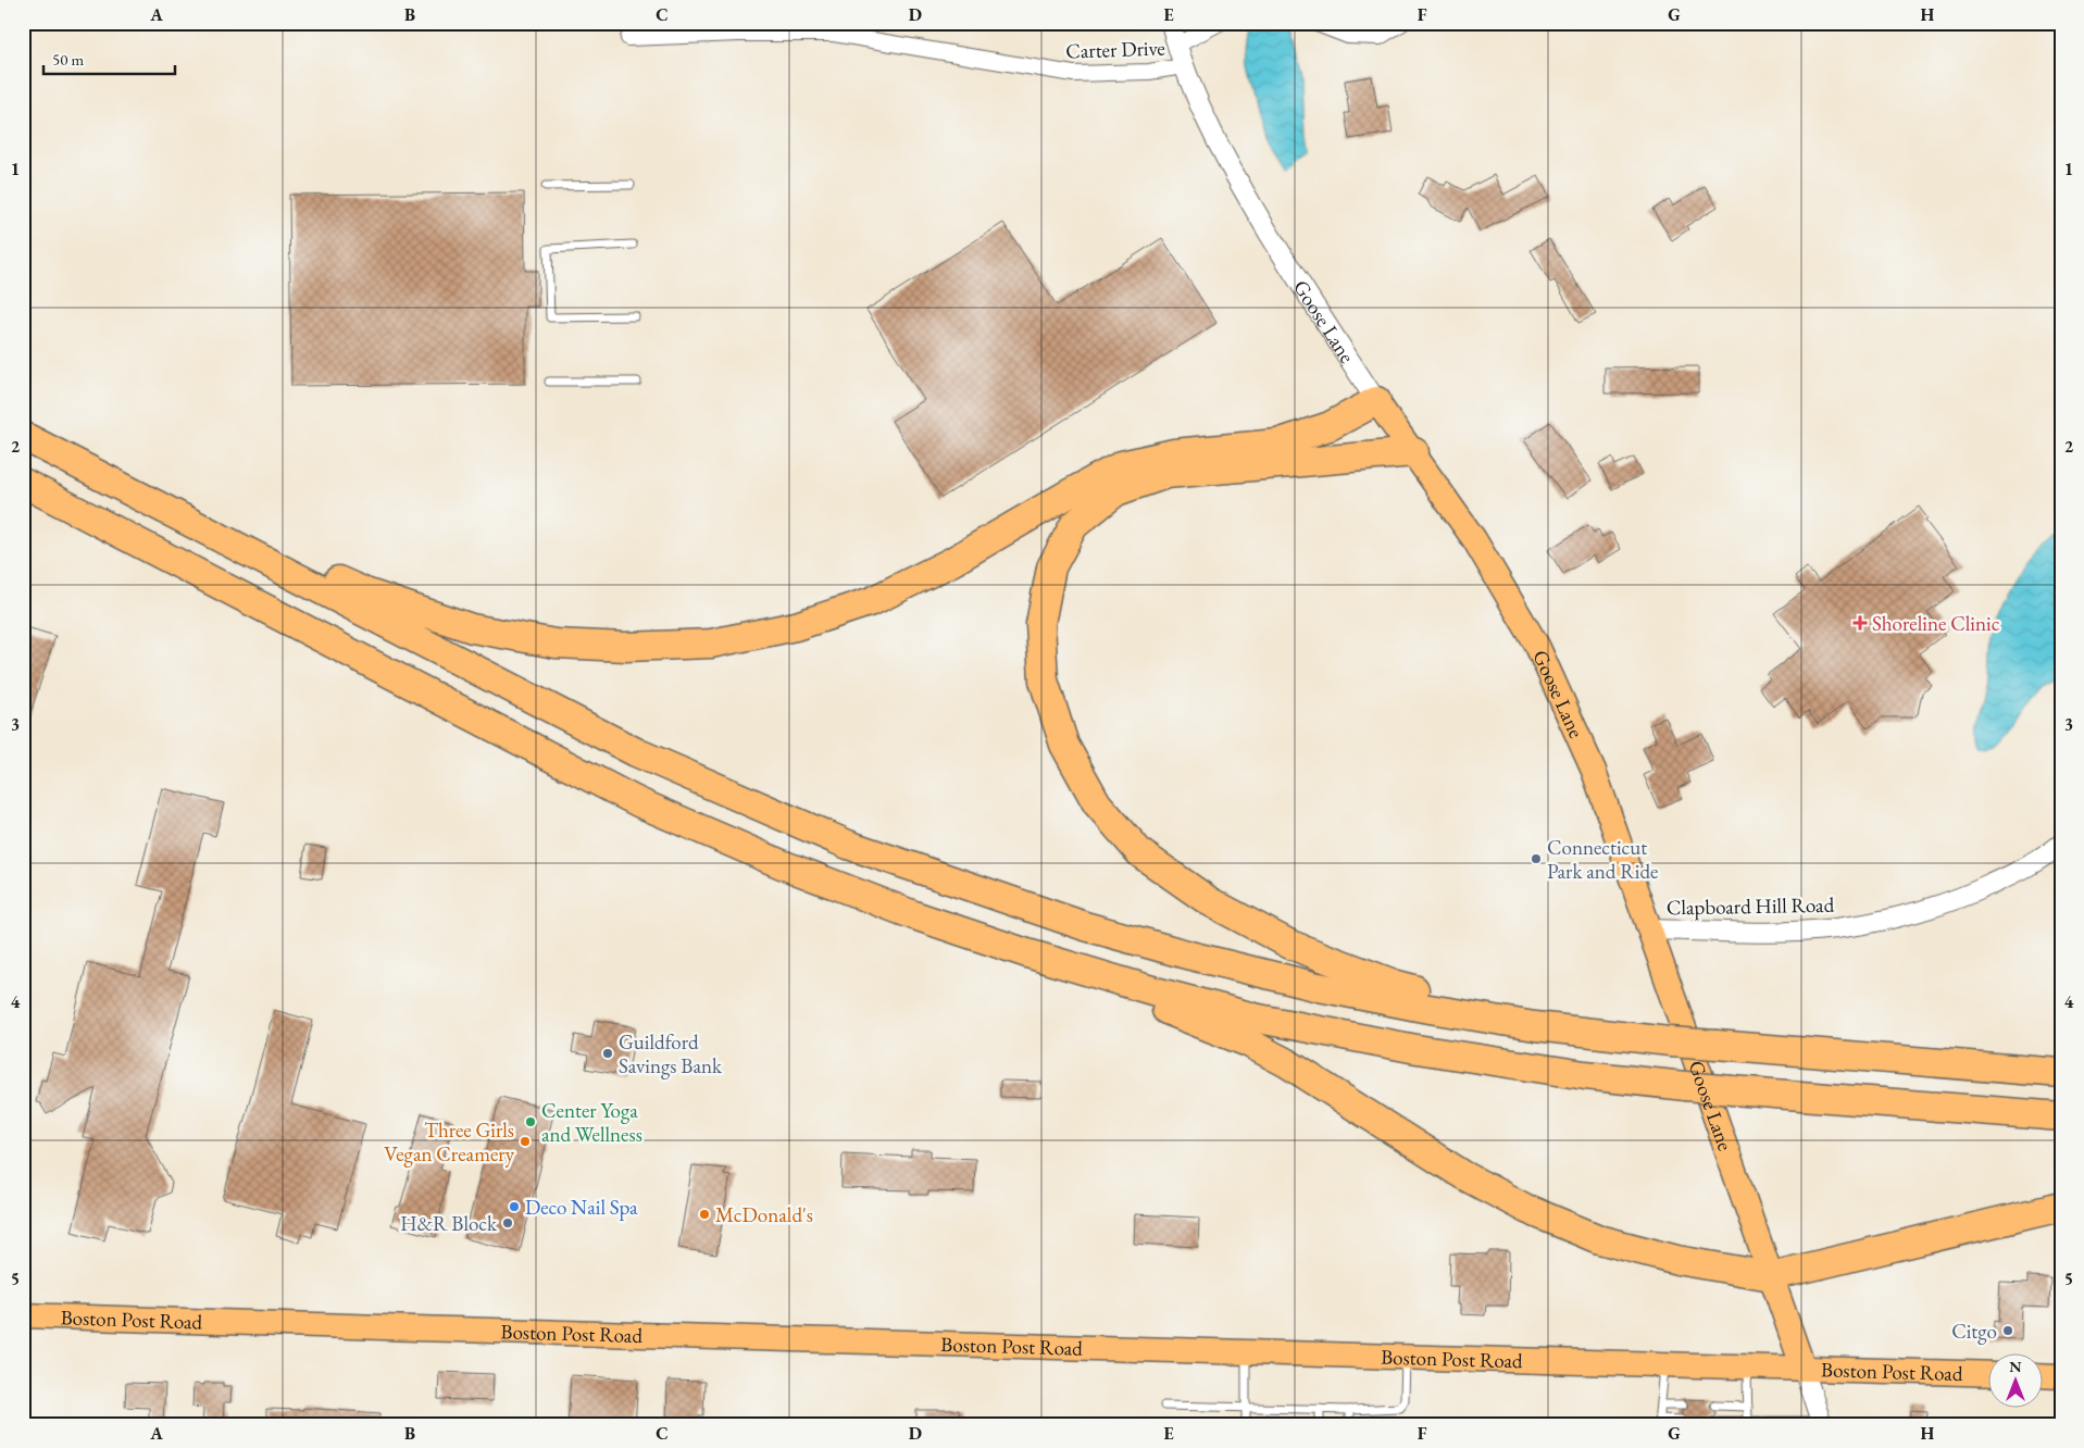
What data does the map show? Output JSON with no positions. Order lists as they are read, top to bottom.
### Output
{
  "streets": {
    "main road": ["Goose Lane", "Boston Post Road"],
    "street": ["Carter Drive", "Clapboard Hill Road"]
  },
  "crossings": [
    ["Carter Drive", "Goose Lane"],
    ["Goose Lane", "Clapboard Hill Road"],
    ["Goose Lane", "Boston Post Road"]
  ],
  "places": {
    "health": ["Shoreline Clinic"],
    "other": [
      "Connecticut Park and Ride",
      "Guildford Savings Bank",
      "Center Yoga and Wellness",
      "Three Girls Vegan Creamery",
      "Deco Nail Spa",
      "McDonald's",
      "H&R Block",
      "Citgo"
    ]
  },
  "scale_bar": "50 m",
  "north": "top",
  "grid": {
    "columns": [
      "A",
      "B",
      "C",
      "D",
      "E",
      "F",
      "G",
      "H"
    ],
    "rows": [
      "1",
      "2",
      "3",
      "4",
      "5"
    ]
  }
}
